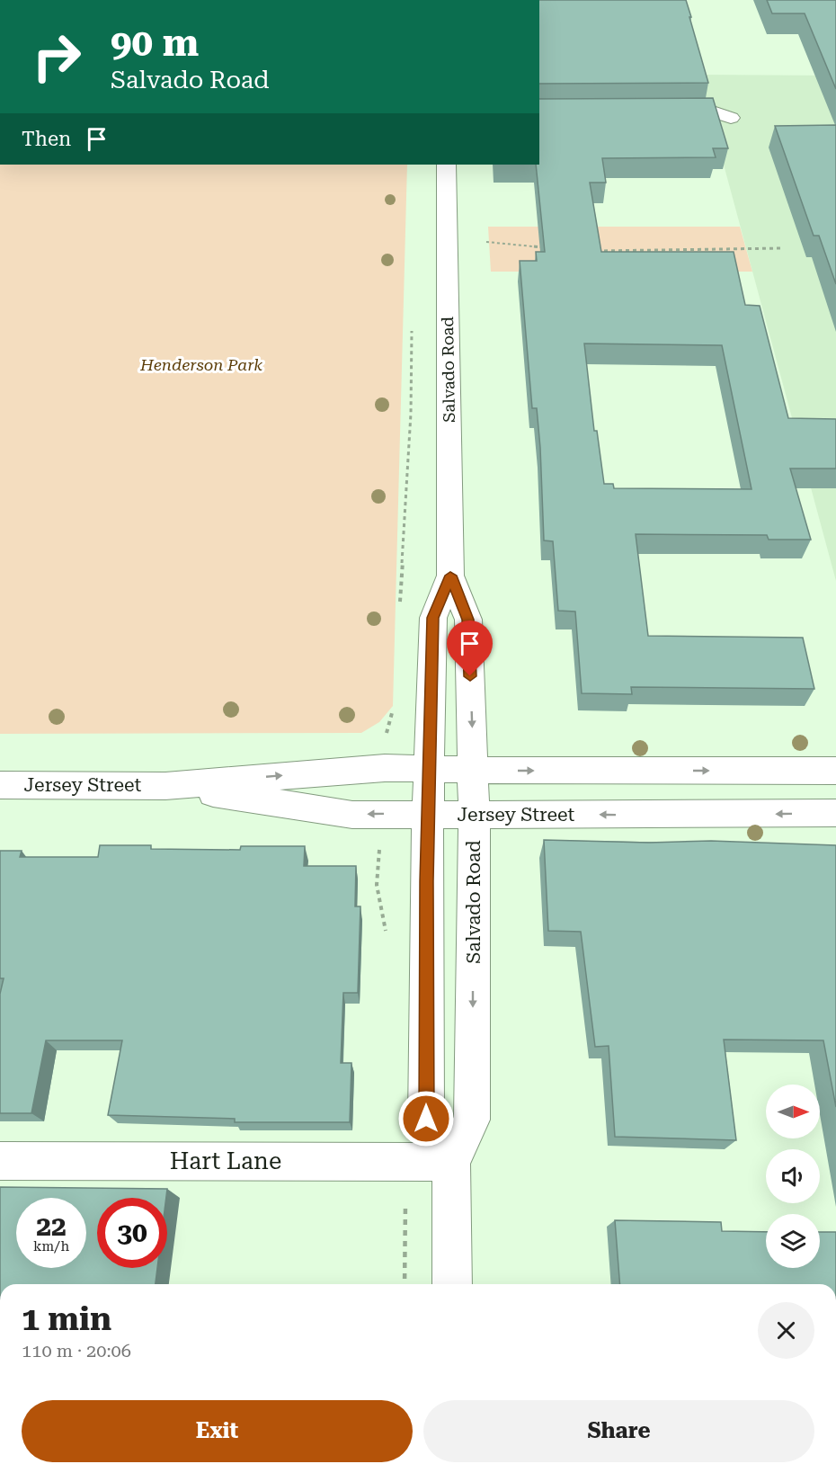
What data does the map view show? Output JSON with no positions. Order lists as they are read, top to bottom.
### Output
{
  "streets": {
    "street": ["Salvado Road", "Jersey Street", "Hart Lane"]
  },
  "crossings": [
    ["Salvado Road", "Jersey Street"],
    ["Salvado Road", "Hart Lane"]
  ],
  "parks": ["Henderson Park"],
  "north": "right",
  "page": {
    "turn": ["90 m", "Salvado Road"],
    "then": "Then",
    "speed": "22 km/h",
    "limit": "30",
    "heading": ["1 min", "110 m · 20:06"],
    "buttons": ["Exit", "Share"]
  }
}
